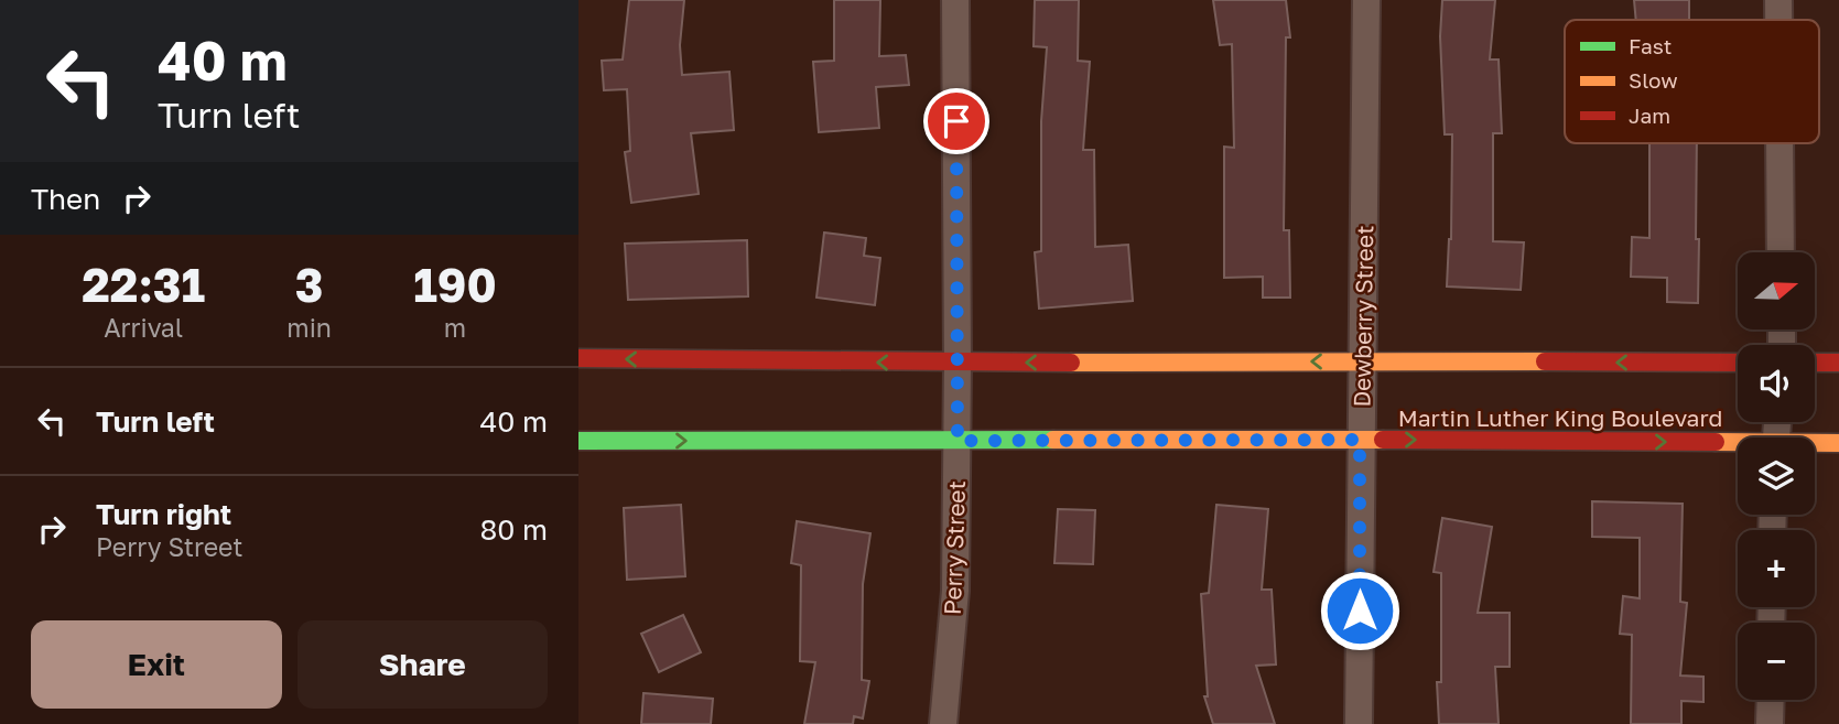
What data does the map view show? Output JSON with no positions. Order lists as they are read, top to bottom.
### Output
{
  "streets": {
    "main road": ["Martin Luther King Boulevard"],
    "street": ["Dewberry Street", "Perry Street"]
  },
  "crossings": [
    ["Dewberry Street", "Martin Luther King Boulevard"],
    ["Martin Luther King Boulevard", "Perry Street"]
  ],
  "legend": ["Fast", "Slow", "Jam"],
  "north": "right",
  "page": {
    "turn": ["40 m", "Turn left"],
    "then": "Then",
    "eta": [
      "22:31",
      "Arrival",
      "3",
      "min",
      "190",
      "m"
    ],
    "map_buttons": ["+", "−"],
    "list": [
      {
        "name": "Turn left",
        "value": "40 m"
      },
      {
        "name": "Turn right",
        "note": "Perry Street",
        "value": "80 m"
      }
    ],
    "buttons": ["Exit", "Share"]
  }
}
